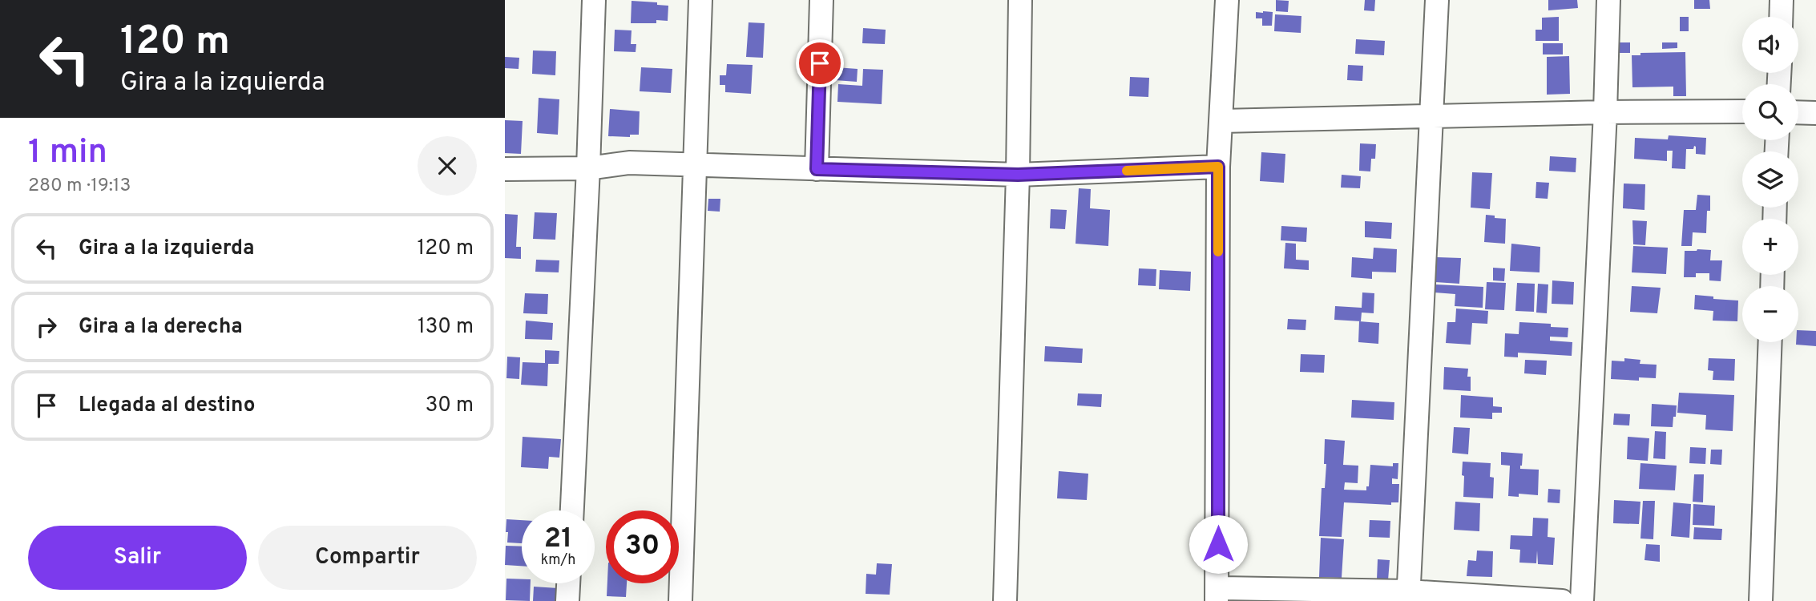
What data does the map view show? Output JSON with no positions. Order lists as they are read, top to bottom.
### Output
{
  "page": {
    "turn": ["120 m", "Gira a la izquierda"],
    "map_buttons": ["+", "−"],
    "heading": ["1 min", "280 m · 19:13"],
    "list": [
      {
        "name": "Gira a la izquierda",
        "value": "120 m"
      },
      {
        "name": "Gira a la derecha",
        "value": "130 m"
      },
      {
        "name": "Llegada al destino",
        "value": "30 m"
      }
    ],
    "speed": "21 km/h",
    "limit": "30",
    "buttons": ["Salir", "Compartir"]
  }
}
